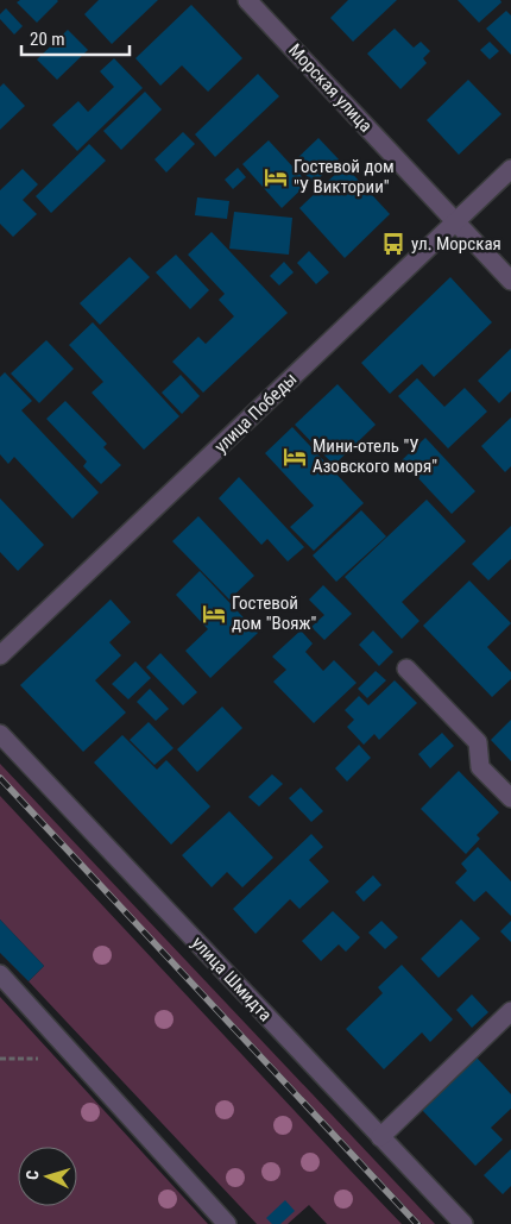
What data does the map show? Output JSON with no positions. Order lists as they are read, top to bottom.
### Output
{
  "streets": {
    "street": ["Морская улица", "улица Победы", "улица Шмидта"]
  },
  "crossings": [
    ["Морская улица", "улица Победы"]
  ],
  "places": {
    "hotel": ["Гостевой дом \"У Виктории\"", "Мини-отель \"У Азовского моря\"", "Гостевой дом \"Вояж\""],
    "bus stop": ["ул. Морская"]
  },
  "scale_bar": "20 m",
  "north": "left"
}
